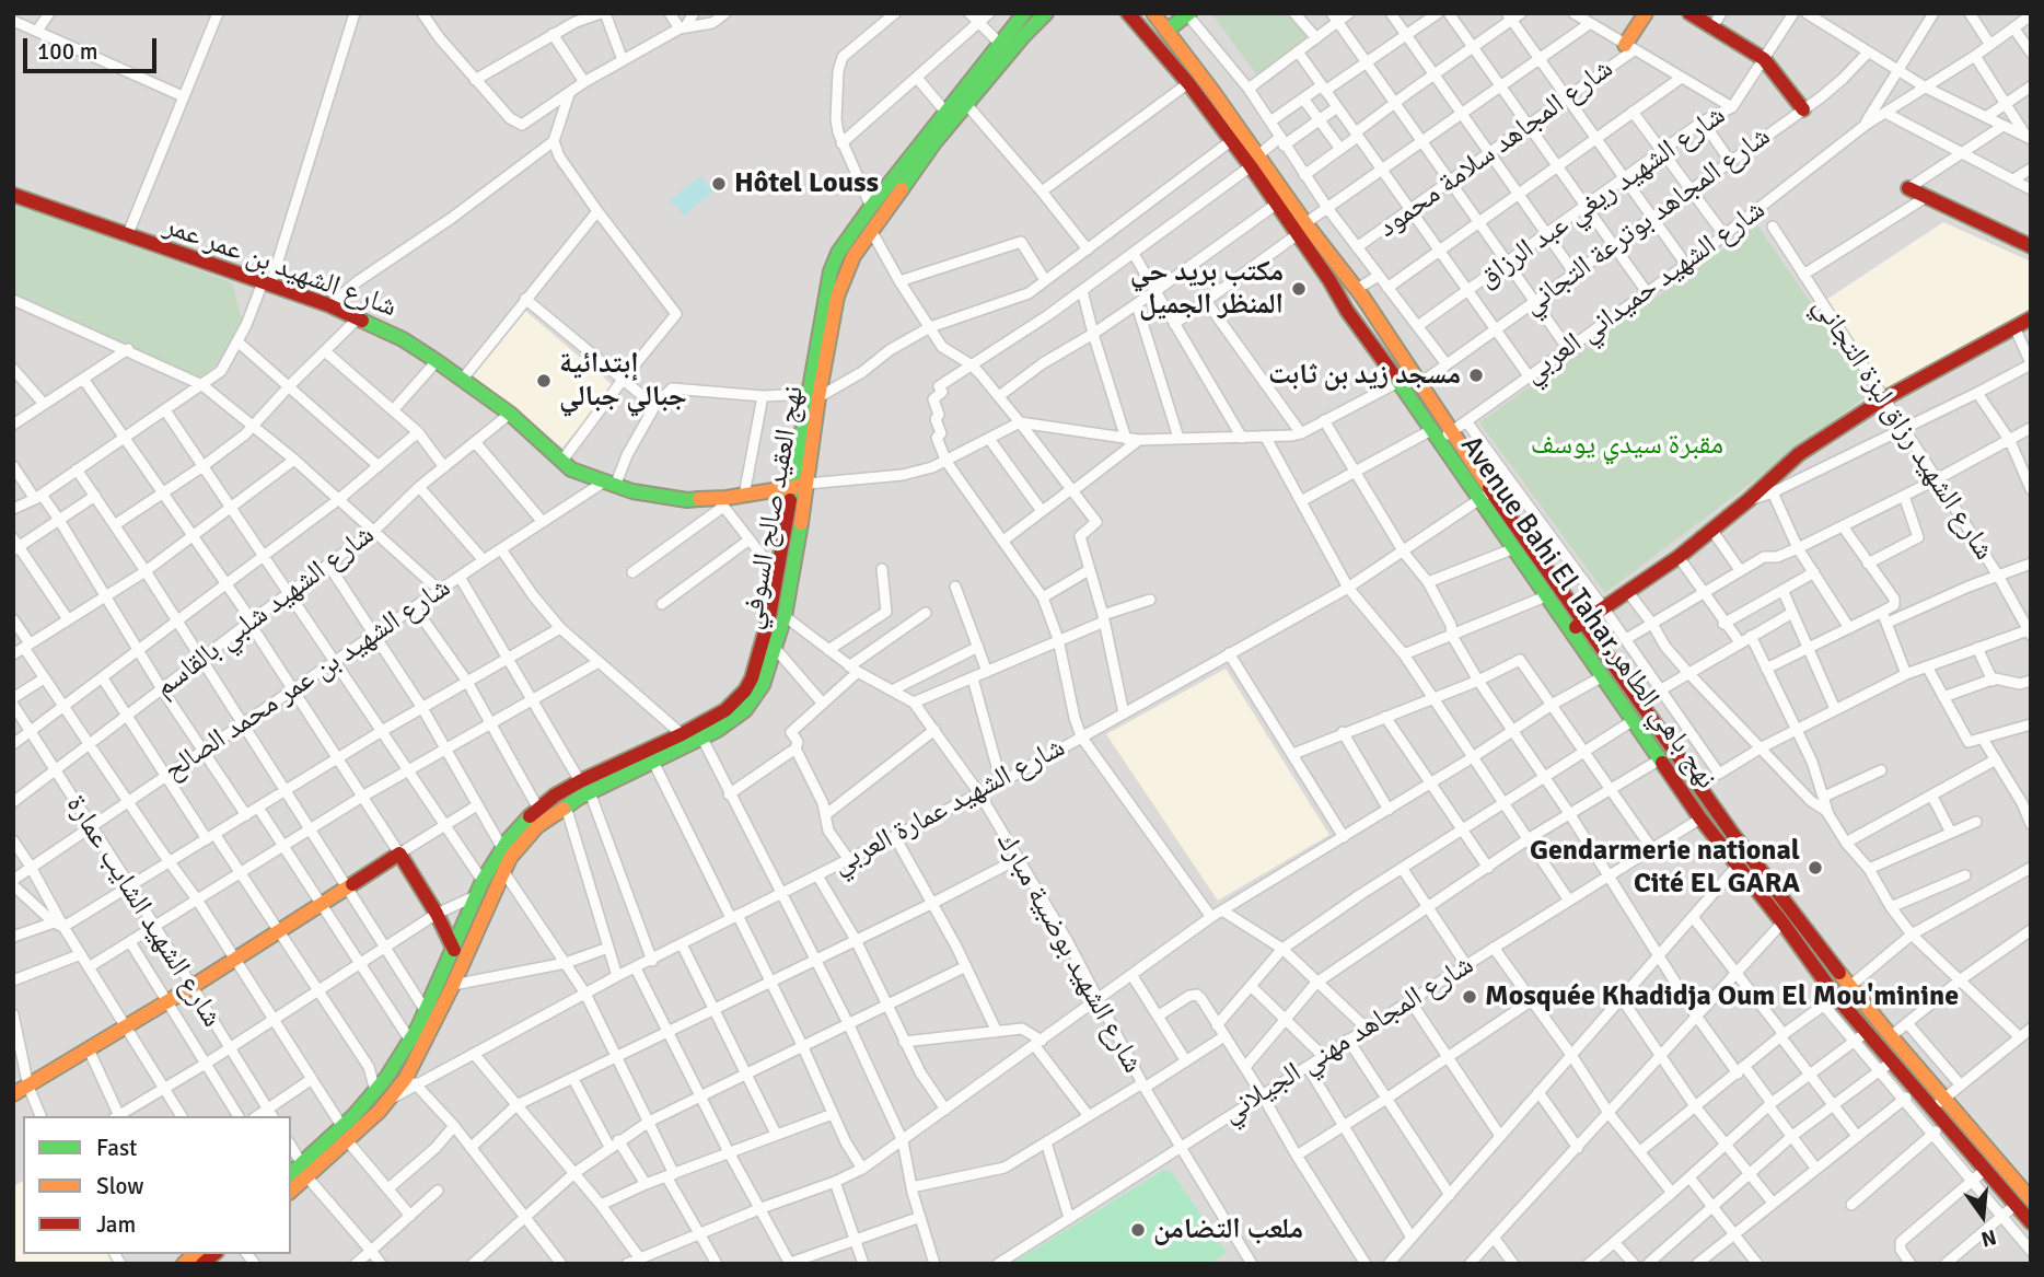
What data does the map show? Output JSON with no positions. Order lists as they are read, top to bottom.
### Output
{
  "streets": {
    "main road": ["شارع الشهيد بن عمر عمر", "نهج العقيد صالح السوفي", "Avenue Bahi El Tahar,نهج باهي الطاهر"],
    "street": [
      "شارع المجاهد سلامة محمود",
      "شارع الشهيد ريغي عبد الرزاق",
      "شارع المجاهد بوترعة التجاني",
      "شارع الشهيد حميداني العربي",
      "شارع الشهيد رزاق لبزة التجاني",
      "شارع الشهيد شلبي بالقاسم",
      "شارع الشهيد بن عمر محمد الصالح",
      "شارع الشهيد عمارة العربي",
      "شارع الشهيد الشايب عمارة",
      "شارع الشهيد بوضبية مبارك",
      "شارع المجاهد مهني الجيلاني"
    ]
  },
  "crossings": [
    ["شارع المجاهد بوترعة التجاني", "Avenue Bahi El Tahar,نهج باهي الطاهر"],
    ["شارع الشهيد بن عمر عمر", "نهج العقيد صالح السوفي"],
    ["شارع الشهيد بن عمر عمر", "شارع الشهيد شلبي بالقاسم"],
    ["شارع الشهيد بن عمر عمر", "شارع الشهيد بن عمر محمد الصالح"],
    ["شارع الشهيد حميداني العربي", "Avenue Bahi El Tahar,نهج باهي الطاهر"],
    ["نهج العقيد صالح السوفي", "شارع الشهيد عمارة العربي"],
    ["نهج العقيد صالح السوفي", "شارع الشهيد بوضبية مبارك"],
    ["شارع الشهيد شلبي بالقاسم", "شارع الشهيد الشايب عمارة"],
    ["Avenue Bahi El Tahar,نهج باهي الطاهر", "شارع الشهيد عمارة العربي"],
    ["Avenue Bahi El Tahar,نهج باهي الطاهر", "شارع المجاهد مهني الجيلاني"],
    ["شارع الشهيد بن عمر محمد الصالح", "شارع الشهيد الشايب عمارة"],
    ["شارع الشهيد عمارة العربي", "شارع الشهيد بوضبية مبارك"],
    ["شارع الشهيد بوضبية مبارك", "شارع المجاهد مهني الجيلاني"]
  ],
  "parks": ["مقبرة سيدي يوسف"],
  "places": [
    "Hôtel Louss",
    "مكتب بريد حي المنظر الجميل",
    "مسجد زيد بن ثابت",
    "إبتدائية جبالي جبالي",
    "Gendarmerie national Cité EL GARA",
    "Mosquée Khadidja Oum El Mou'minine",
    "ملعب التضامن"
  ],
  "legend": ["Fast", "Slow", "Jam"],
  "scale_bar": "100 m",
  "north": "bottom"
}
